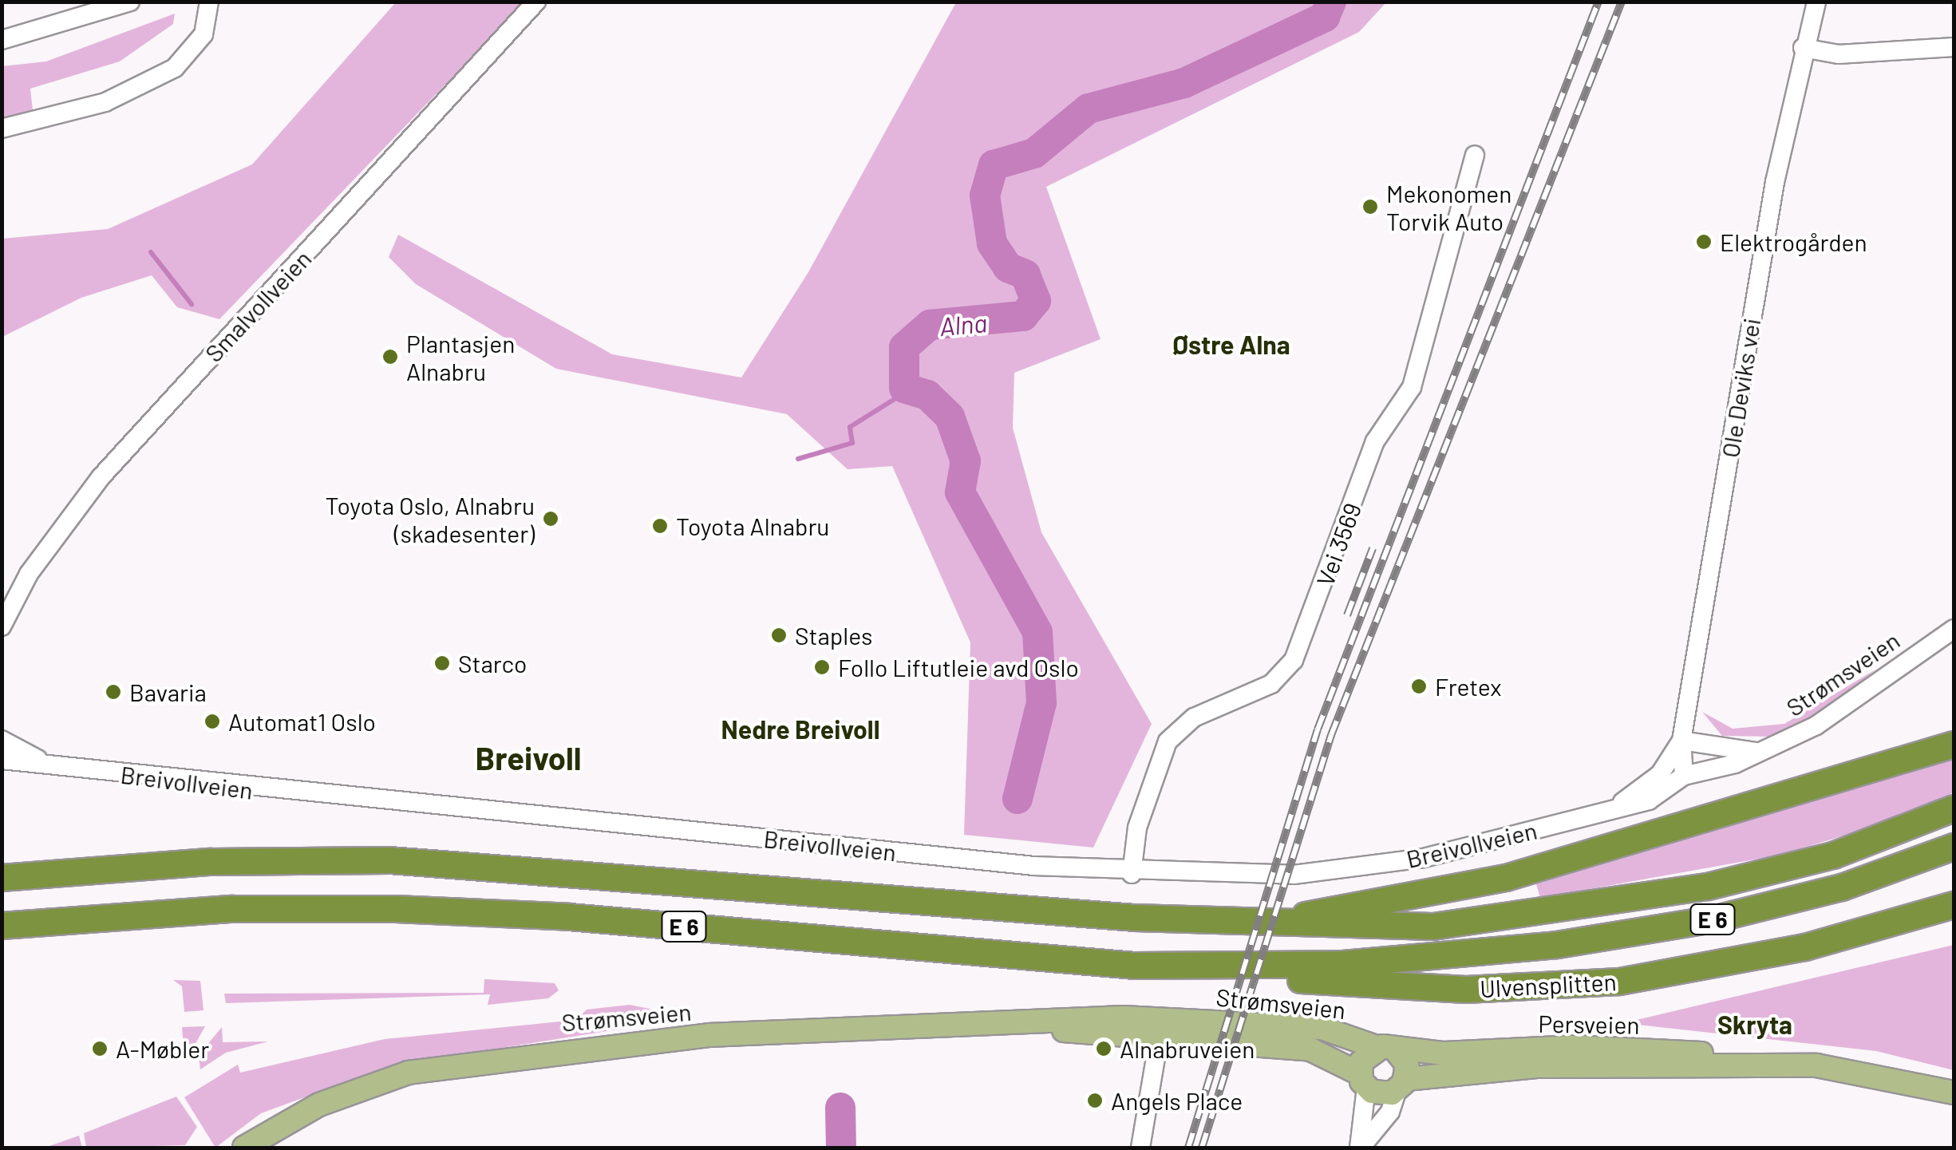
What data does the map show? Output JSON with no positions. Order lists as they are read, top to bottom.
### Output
{
  "streets": {
    "highway": ["E 6", "Ulvensplitten"],
    "main road": ["Strømsveien", "Persveien"],
    "street": [
      "Smalvollveien",
      "Ole Deviks vei",
      "Vei 3569",
      "Breivollveien"
    ]
  },
  "crossings": [
    ["Ole Deviks vei", "Strømsveien"],
    ["Ole Deviks vei", "Breivollveien"],
    ["Vei 3569", "Breivollveien"],
    ["Strømsveien", "Breivollveien"],
    ["Strømsveien", "Persveien"],
    ["E 6", "Ulvensplitten"]
  ],
  "districts": [
    "Østre Alna",
    "Nedre Breivoll",
    "Breivoll",
    "Skryta"
  ],
  "water": ["Alna"],
  "places": [
    "Mekonomen Torvik Auto",
    "Elektrogården",
    "Plantasjen Alnabru",
    "Toyota Oslo, Alnabru (skadesenter)",
    "Toyota Alnabru",
    "Staples",
    "Starco",
    "Follo Liftutleie avd Oslo",
    "Fretex",
    "Bavaria",
    "Automat1 Oslo",
    "A-Møbler",
    "Alnabruveien",
    "Angels Place"
  ]
}
